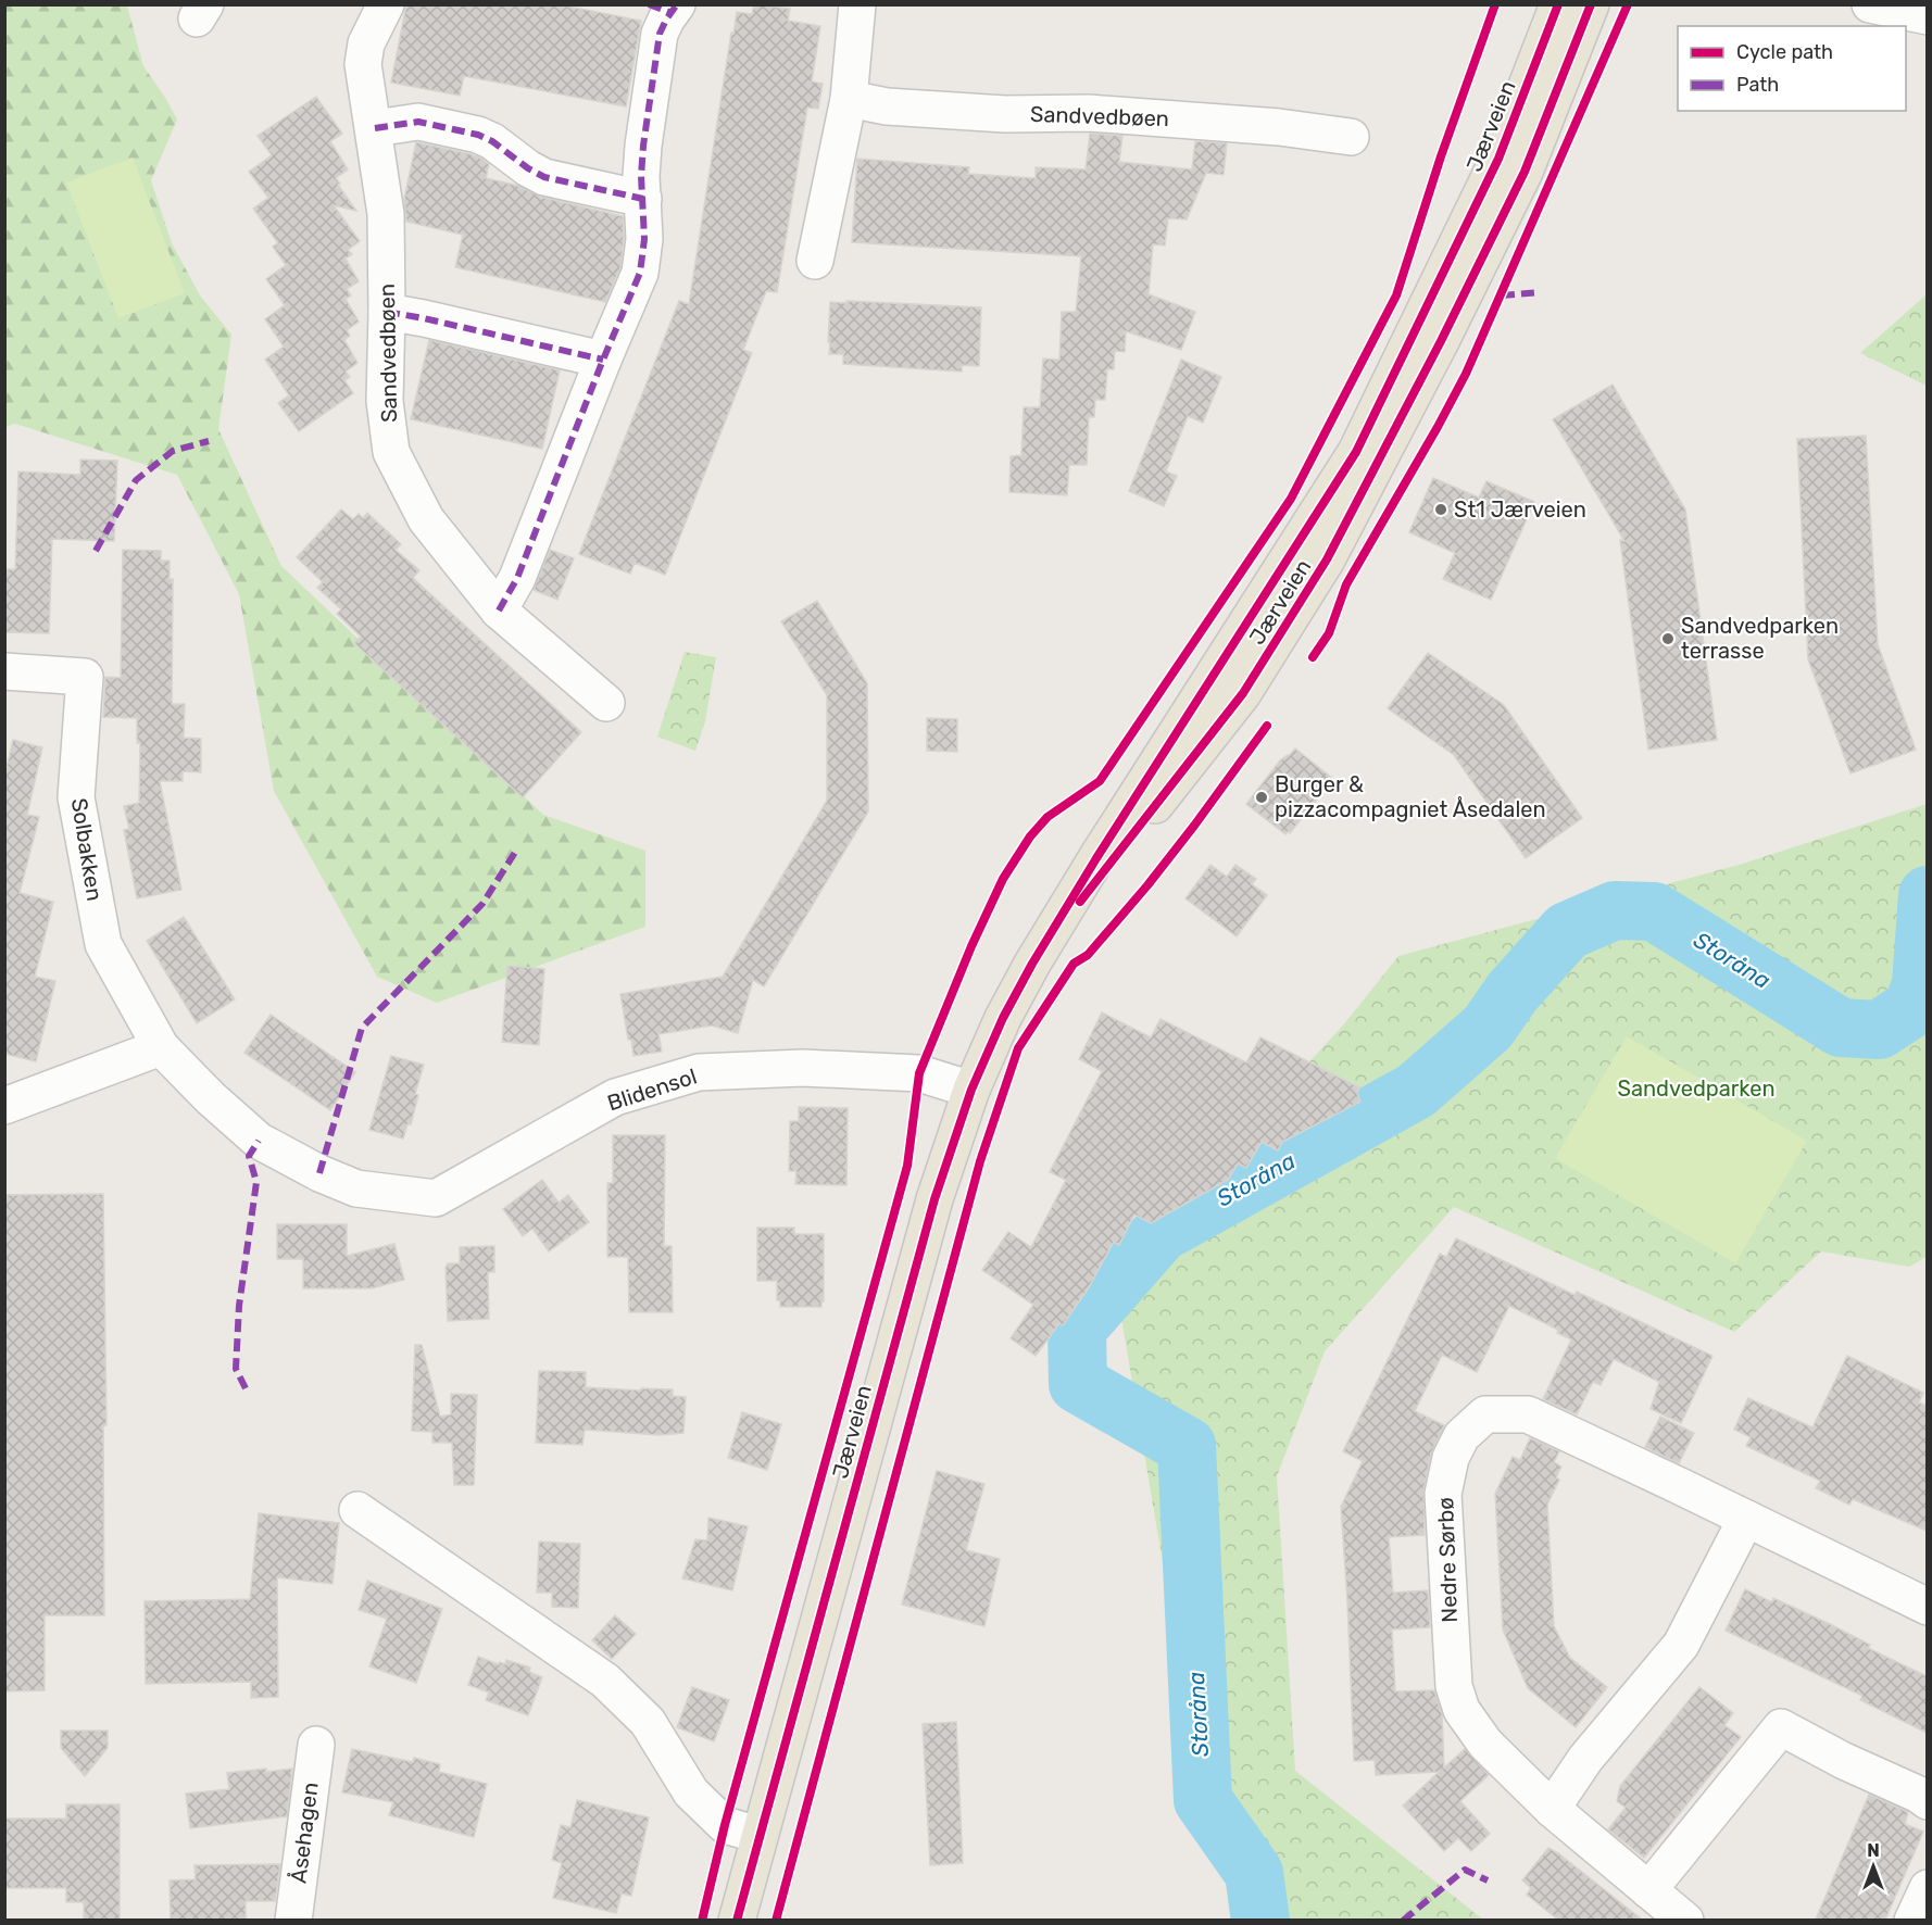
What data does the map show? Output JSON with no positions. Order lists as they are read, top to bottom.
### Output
{
  "streets": {
    "main road": ["Jærveien"],
    "street": [
      "Sandvedbøen",
      "Solbakken",
      "Blidensol",
      "Nedre Sørbø",
      "Åsehagen"
    ]
  },
  "crossings": [
    ["Jærveien", "Blidensol"],
    ["Solbakken", "Blidensol"]
  ],
  "water": ["Storåna"],
  "parks": ["Sandvedparken"],
  "places": ["St1 Jærveien", "Sandvedparken terrasse", "Burger & pizzacompagniet Åsedalen"],
  "legend": ["Cycle path", "Path"],
  "north": "top"
}
